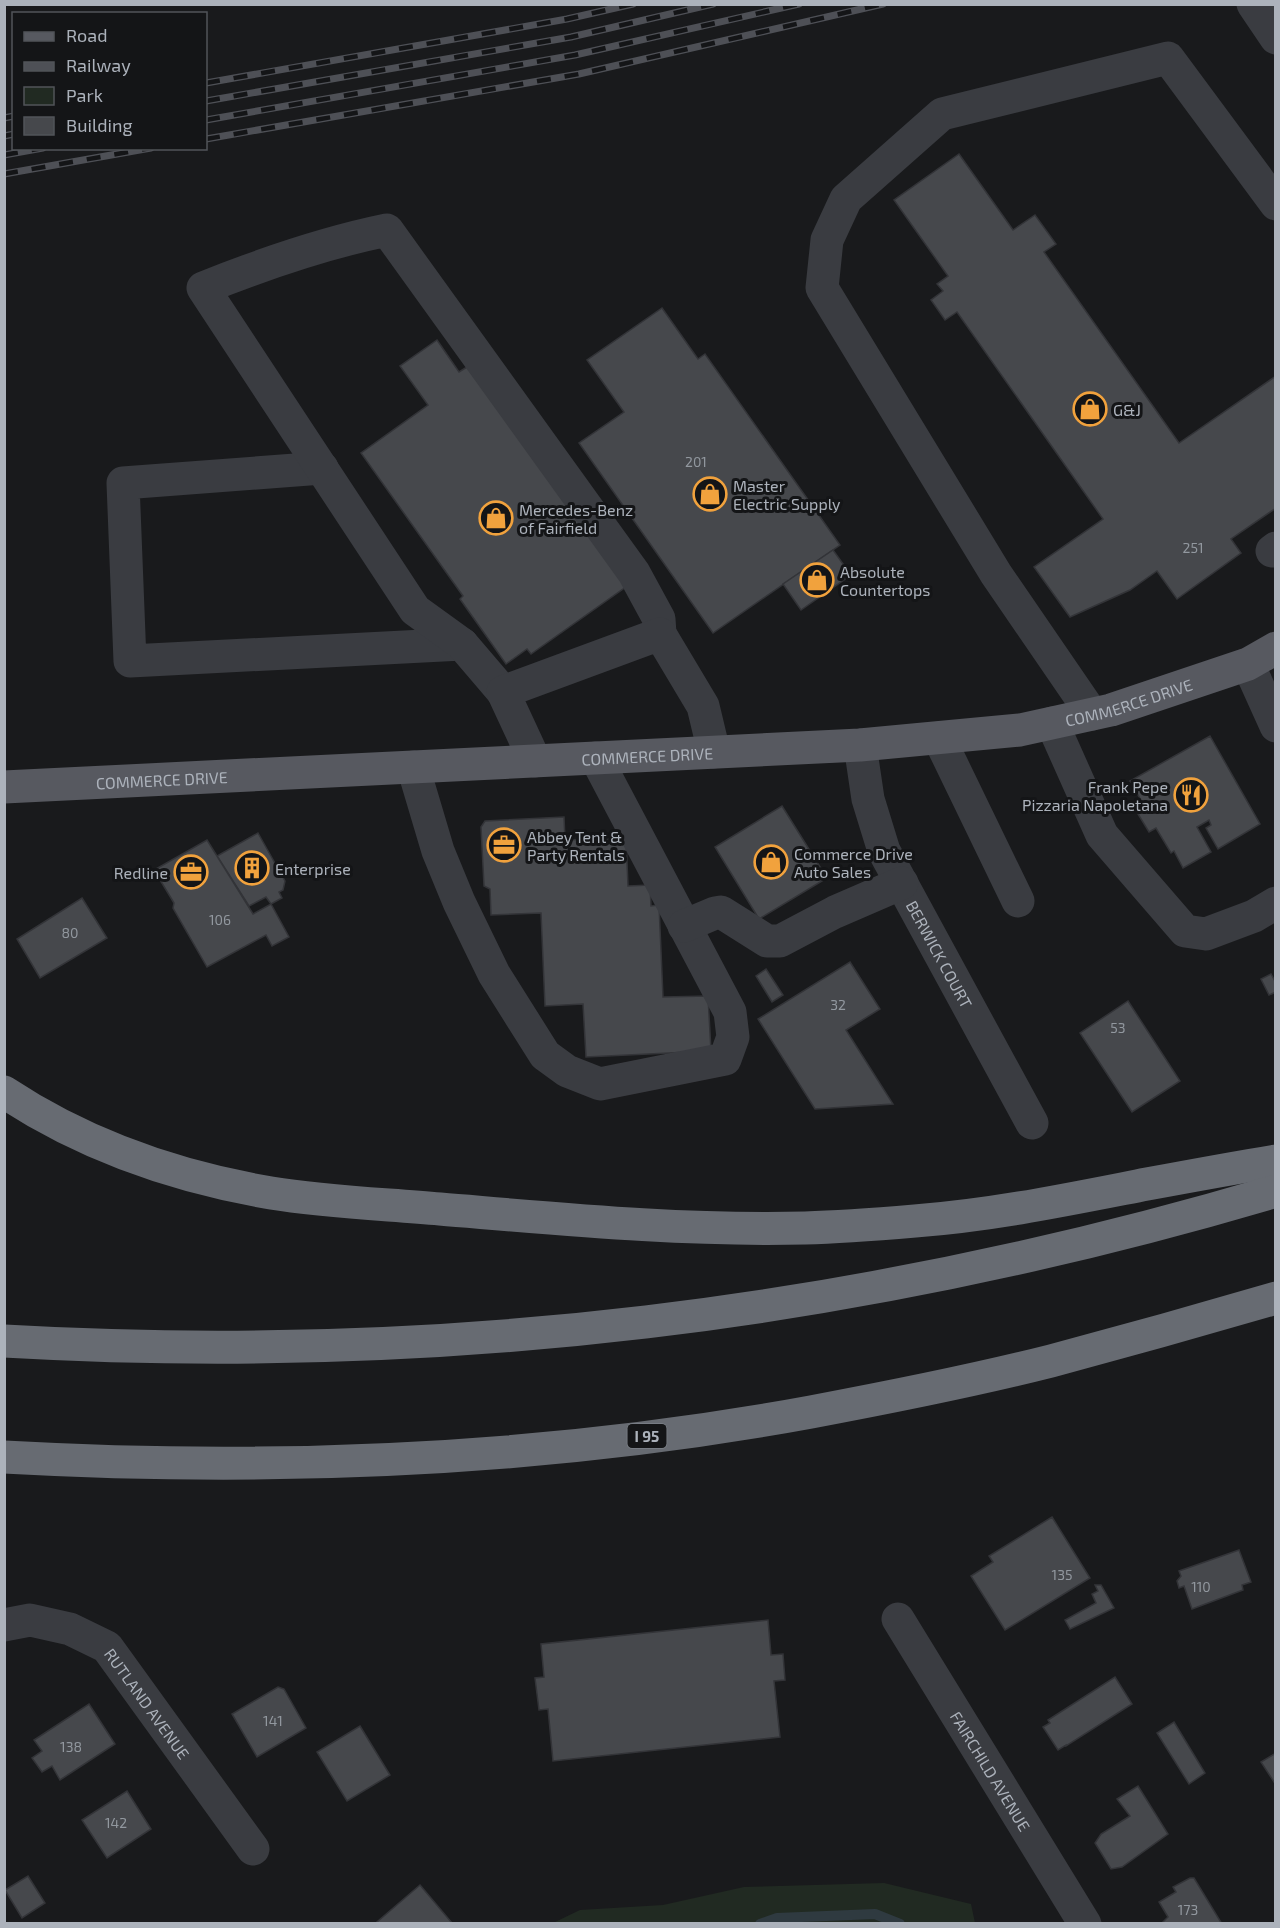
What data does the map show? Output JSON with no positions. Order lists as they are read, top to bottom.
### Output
{
  "streets": {
    "highway": ["I 95"],
    "main road": ["COMMERCE DRIVE"],
    "street": ["BERWICK COURT", "RUTLAND AVENUE", "FAIRCHILD AVENUE"]
  },
  "crossings": [
    ["COMMERCE DRIVE", "BERWICK COURT"]
  ],
  "places": {
    "shop": [
      "G&J",
      "Master Electric Supply",
      "Mercedes-Benz of Fairfield",
      "Absolute Countertops",
      "Commerce Drive Auto Sales"
    ],
    "restaurant": ["Frank Pepe Pizzaria Napoletana"],
    "office": ["Abbey Tent & Party Rentals", "Redline"],
    "building": ["Enterprise"]
  },
  "house_numbers": [
    "201",
    "251",
    "106",
    "80",
    "32",
    "53",
    "135",
    "110",
    "141",
    "138",
    "142",
    "173"
  ],
  "legend": [
    "Road",
    "Railway",
    "Park",
    "Building"
  ]
}
